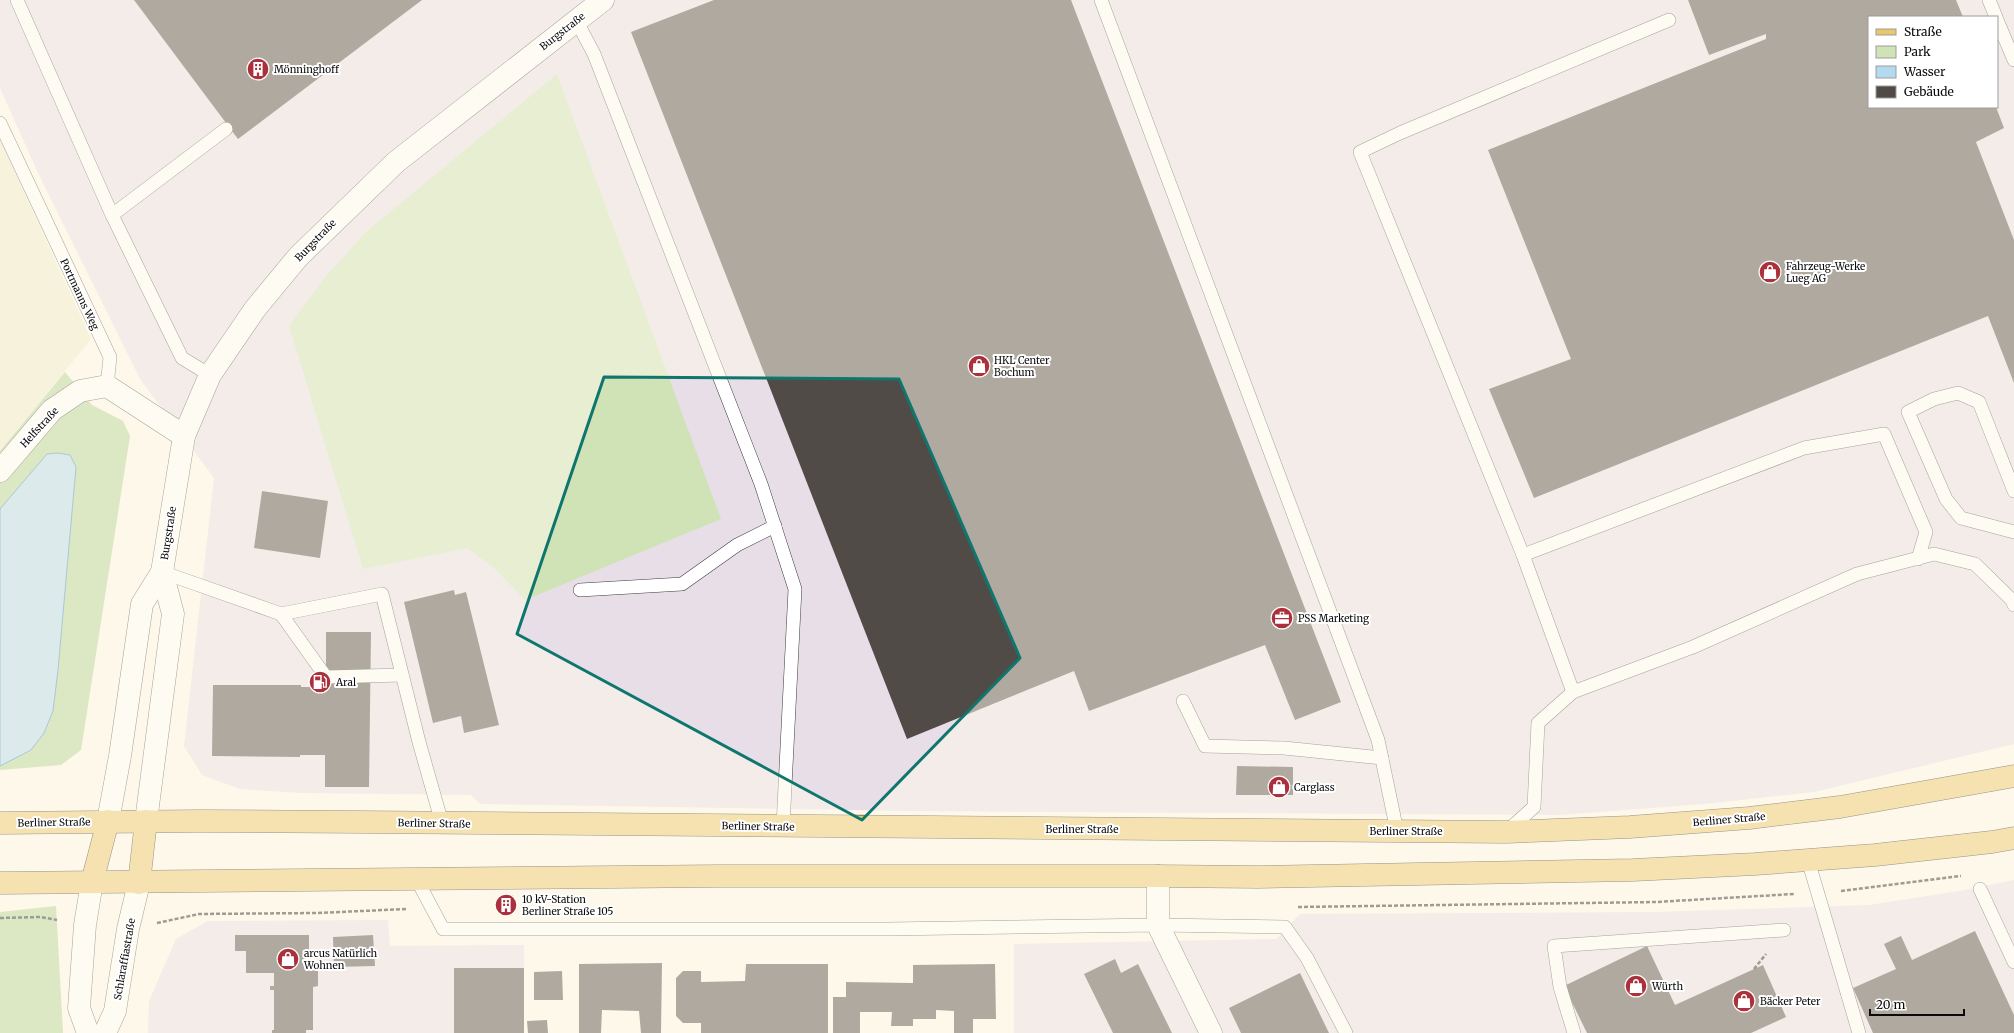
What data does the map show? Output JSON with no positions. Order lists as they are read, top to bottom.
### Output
{
  "streets": {
    "main road": ["Berliner Straße"],
    "street": ["Burgstraße", "Helfstraße", "Schlaraffiastraße"],
    "lane": ["Portmanns Weg"]
  },
  "crossings": [
    ["Burgstraße", "Berliner Straße"],
    ["Portmanns Weg", "Helfstraße"]
  ],
  "places": {
    "building": ["Mönninghoff", "10 kV-Station Berliner Straße 105"],
    "shop": [
      "Fahrzeug-Werke Lueg AG",
      "HKL Center Bochum",
      "Carglass",
      "arcus Natürlich Wohnen",
      "Würth",
      "Bäcker Peter"
    ],
    "office": ["PSS Marketing"],
    "fuel station": ["Aral"]
  },
  "legend": [
    "Straße",
    "Park",
    "Wasser",
    "Gebäude"
  ],
  "scale_bar": "20 m"
}
